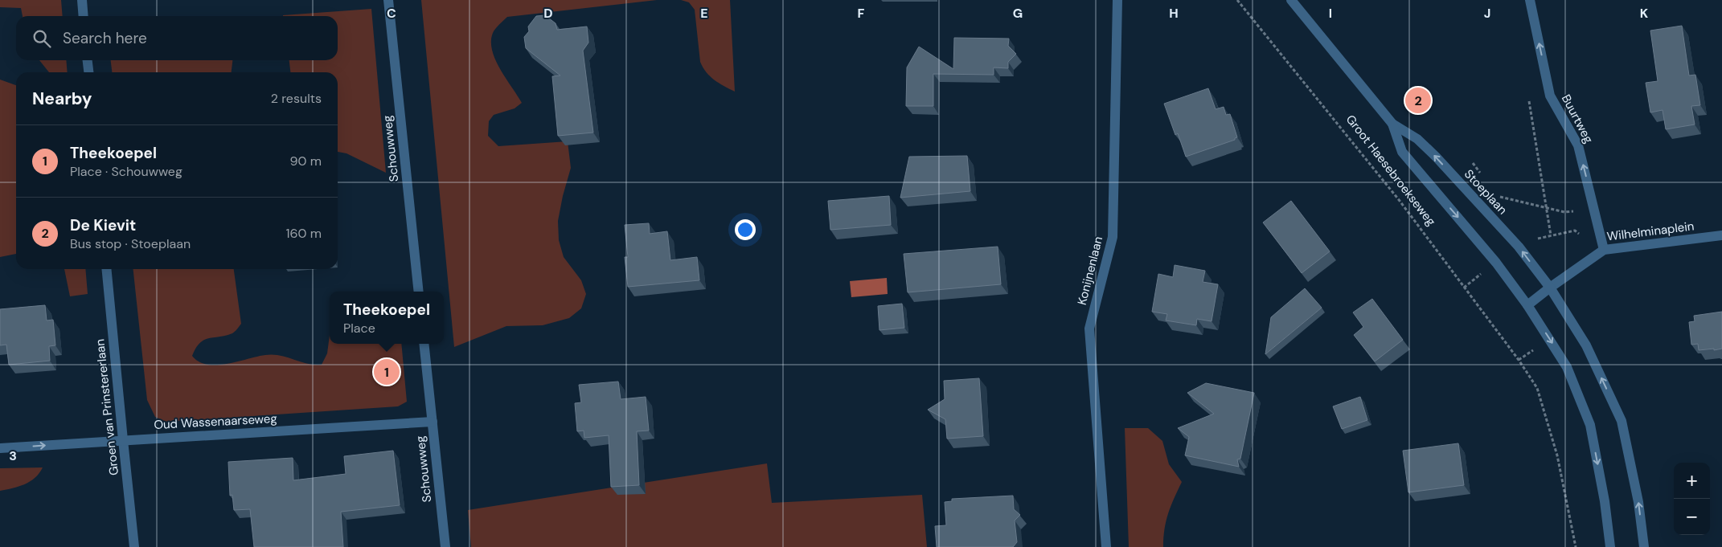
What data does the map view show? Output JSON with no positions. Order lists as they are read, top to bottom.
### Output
{
  "streets": {
    "street": [
      "Buurtweg",
      "Schouwweg",
      "Stoeplaan",
      "Wilhelminaplein",
      "Konijnenlaan",
      "Groen van Prinstererlaan",
      "Oud Wassenaarseweg"
    ],
    "path": ["Groot Haesebroekseweg"]
  },
  "crossings": [
    ["Buurtweg", "Wilhelminaplein"],
    ["Schouwweg", "Oud Wassenaarseweg"],
    ["Stoeplaan", "Wilhelminaplein"],
    ["Groen van Prinstererlaan", "Oud Wassenaarseweg"]
  ],
  "one_way": ["Buurtweg"],
  "page": {
    "search": "Search here",
    "heading": ["Nearby", "2 results"],
    "pins": ["2", "1"],
    "list": [
      {
        "mark": "1",
        "name": "Theekoepel",
        "note": "Place · Schouwweg",
        "value": "90 m"
      },
      {
        "mark": "2",
        "name": "De Kievit",
        "note": "Bus stop · Stoeplaan",
        "value": "160 m"
      }
    ],
    "popup": ["Theekoepel", "Place"],
    "map_buttons": ["+", "−"]
  },
  "grid": {
    "columns": [
      "C",
      "D",
      "E",
      "F",
      "G",
      "H",
      "I",
      "J",
      "K"
    ],
    "rows": ["3"]
  }
}
